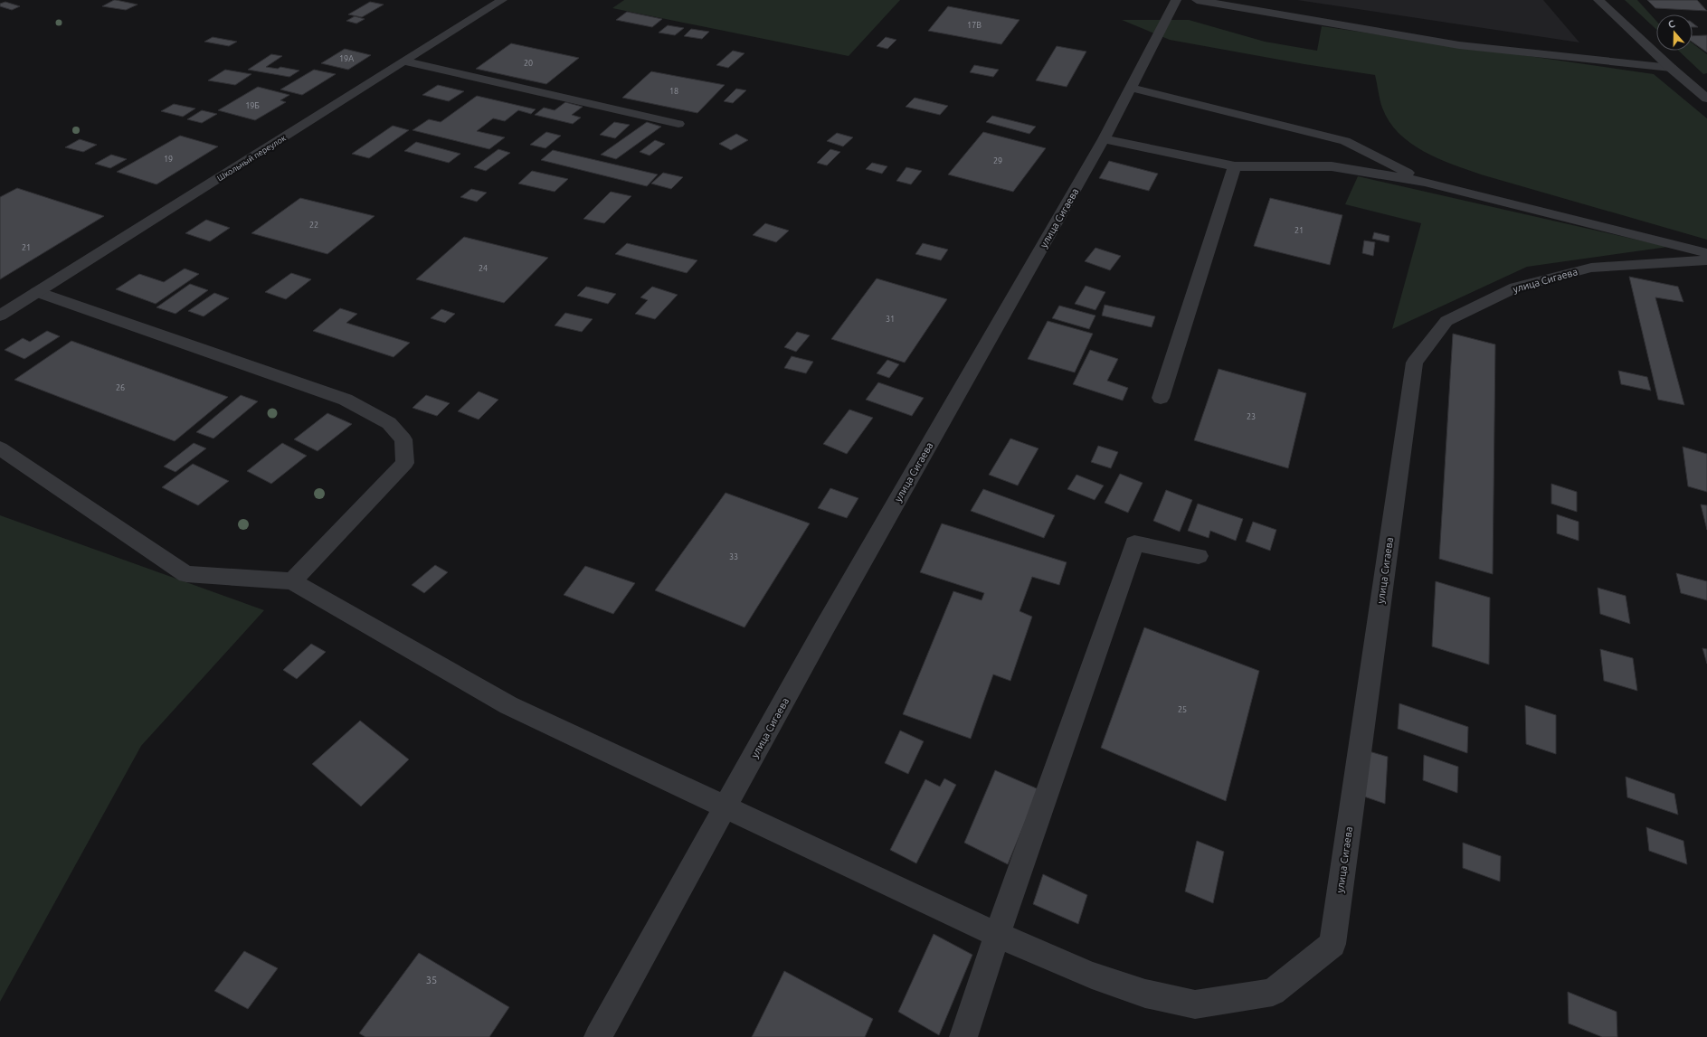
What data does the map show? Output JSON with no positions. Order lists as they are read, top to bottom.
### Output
{
  "streets": {
    "street": ["Школьный переулок", "улица Сигаева"]
  },
  "house_numbers": [
    "17В",
    "19А",
    "20",
    "18",
    "19Б",
    "19",
    "29",
    "22",
    "21",
    "21",
    "24",
    "31",
    "26",
    "23",
    "33",
    "25",
    "35"
  ],
  "north": "top"
}
